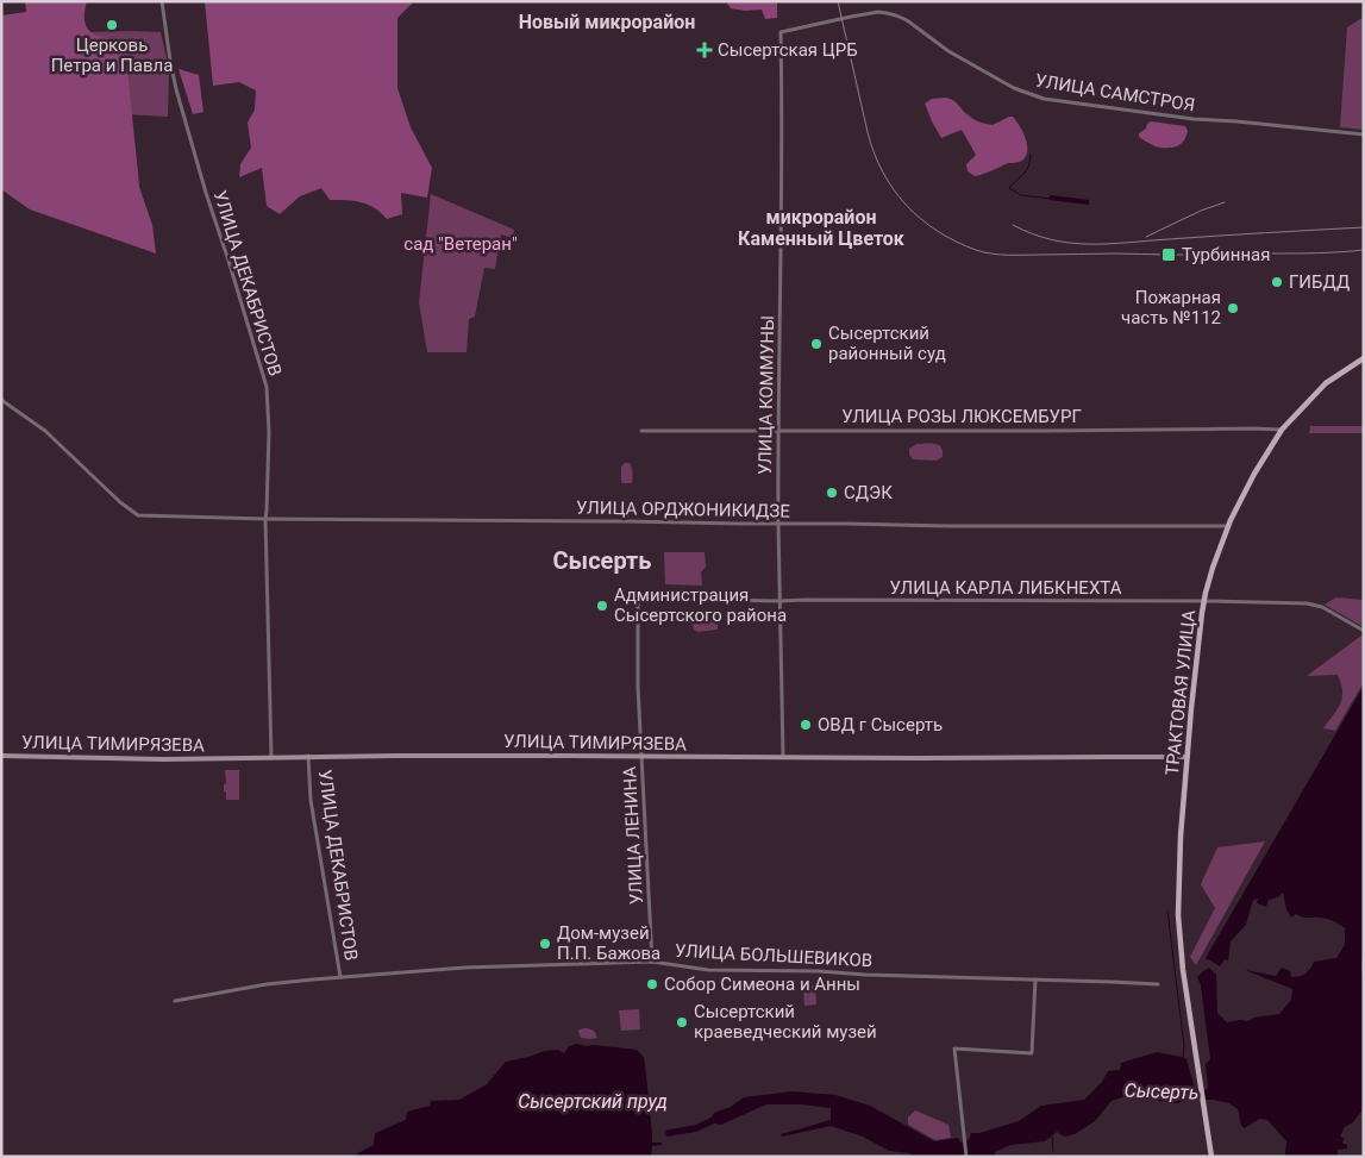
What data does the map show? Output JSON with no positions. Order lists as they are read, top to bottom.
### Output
{
  "streets": {
    "main road": ["ТРАКТОВАЯ УЛИЦА", "УЛИЦА ТИМИРЯЗЕВА"],
    "street": [
      "УЛИЦА САМСТРОЯ",
      "УЛИЦА ДЕКАБРИСТОВ",
      "УЛИЦА КОММУНЫ",
      "УЛИЦА РОЗЫ ЛЮКСЕМБУРГ",
      "УЛИЦА ОРДЖОНИКИДЗЕ",
      "УЛИЦА КАРЛА ЛИБКНЕХТА",
      "УЛИЦА ЛЕНИНА",
      "УЛИЦА БОЛЬШЕВИКОВ"
    ]
  },
  "crossings": [
    ["УЛИЦА САМСТРОЯ", "УЛИЦА КОММУНЫ"],
    ["УЛИЦА ДЕКАБРИСТОВ", "УЛИЦА ОРДЖОНИКИДЗЕ"],
    ["УЛИЦА ДЕКАБРИСТОВ", "УЛИЦА ТИМИРЯЗЕВА"],
    ["УЛИЦА ДЕКАБРИСТОВ", "УЛИЦА БОЛЬШЕВИКОВ"],
    ["УЛИЦА КОММУНЫ", "УЛИЦА РОЗЫ ЛЮКСЕМБУРГ"],
    ["УЛИЦА КОММУНЫ", "УЛИЦА ОРДЖОНИКИДЗЕ"],
    ["УЛИЦА КОММУНЫ", "УЛИЦА КАРЛА ЛИБКНЕХТА"],
    ["УЛИЦА КОММУНЫ", "УЛИЦА ТИМИРЯЗЕВА"],
    ["УЛИЦА РОЗЫ ЛЮКСЕМБУРГ", "ТРАКТОВАЯ УЛИЦА"],
    ["УЛИЦА ОРДЖОНИКИДЗЕ", "ТРАКТОВАЯ УЛИЦА"],
    ["УЛИЦА КАРЛА ЛИБКНЕХТА", "ТРАКТОВАЯ УЛИЦА"],
    ["УЛИЦА КАРЛА ЛИБКНЕХТА", "УЛИЦА ЛЕНИНА"],
    ["ТРАКТОВАЯ УЛИЦА", "УЛИЦА ТИМИРЯЗЕВА"],
    ["УЛИЦА ТИМИРЯЗЕВА", "УЛИЦА ЛЕНИНА"],
    ["УЛИЦА ЛЕНИНА", "УЛИЦА БОЛЬШЕВИКОВ"]
  ],
  "districts": ["Новый микрорайон", "микрорайон Каменный Цветок", "Сысерть"],
  "water": ["Сысерть", "Сысертский пруд"],
  "parks": ["сад \"Ветеран\""],
  "places": {
    "other": [
      "Церковь Петра и Павла",
      "ГИБДД",
      "Пожарная часть №112",
      "Сысертский районный суд",
      "СДЭК",
      "Администрация Сысертского района",
      "ОВД г Сысерть",
      "Дом-музей П.П. Бажова",
      "Собор Симеона и Анны",
      "Сысертский краеведческий музей"
    ],
    "health": ["Сысертская ЦРБ"],
    "transit": ["Турбинная"]
  }
}
